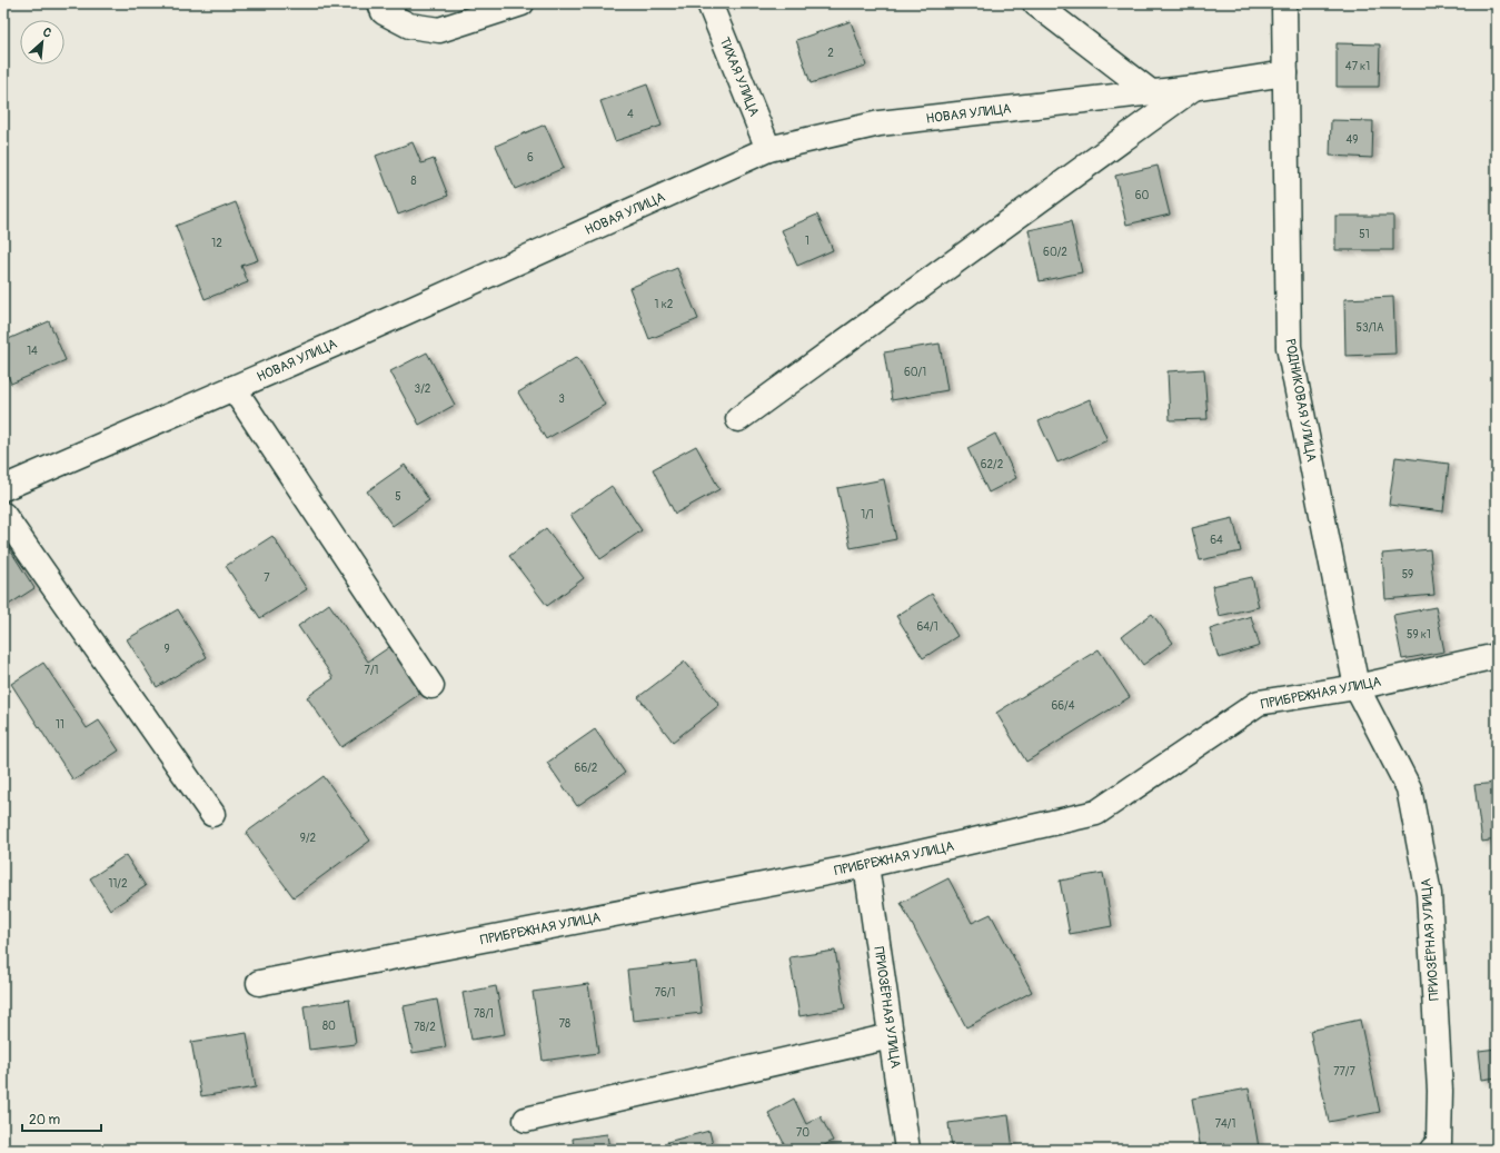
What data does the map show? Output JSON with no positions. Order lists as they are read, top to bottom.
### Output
{
  "streets": {
    "street": [
      "ТИХАЯ УЛИЦА",
      "НОВАЯ УЛИЦА",
      "РОДНИКОВАЯ УЛИЦА",
      "ПРИБРЕЖНАЯ УЛИЦА",
      "ПРИОЗЁРНАЯ УЛИЦА"
    ]
  },
  "crossings": [
    ["ТИХАЯ УЛИЦА", "НОВАЯ УЛИЦА"],
    ["НОВАЯ УЛИЦА", "РОДНИКОВАЯ УЛИЦА"],
    ["РОДНИКОВАЯ УЛИЦА", "ПРИБРЕЖНАЯ УЛИЦА"],
    ["РОДНИКОВАЯ УЛИЦА", "ПРИОЗЁРНАЯ УЛИЦА"],
    ["ПРИБРЕЖНАЯ УЛИЦА", "ПРИОЗЁРНАЯ УЛИЦА"]
  ],
  "house_numbers": [
    "2",
    "47 к1",
    "4",
    "49",
    "6",
    "8",
    "60",
    "51",
    "1",
    "12",
    "60/2",
    "1 к2",
    "53/1А",
    "14",
    "60/1",
    "3/2",
    "3",
    "62/2",
    "5",
    "1/1",
    "64",
    "59",
    "7",
    "64/1",
    "59 к1",
    "9",
    "7/1",
    "66/4",
    "11",
    "66/2",
    "9/2",
    "11/2",
    "76/1",
    "78/1",
    "78",
    "80",
    "78/2",
    "77/7",
    "74/1",
    "70"
  ],
  "scale_bar": "20 m",
  "north": "top right"
}
